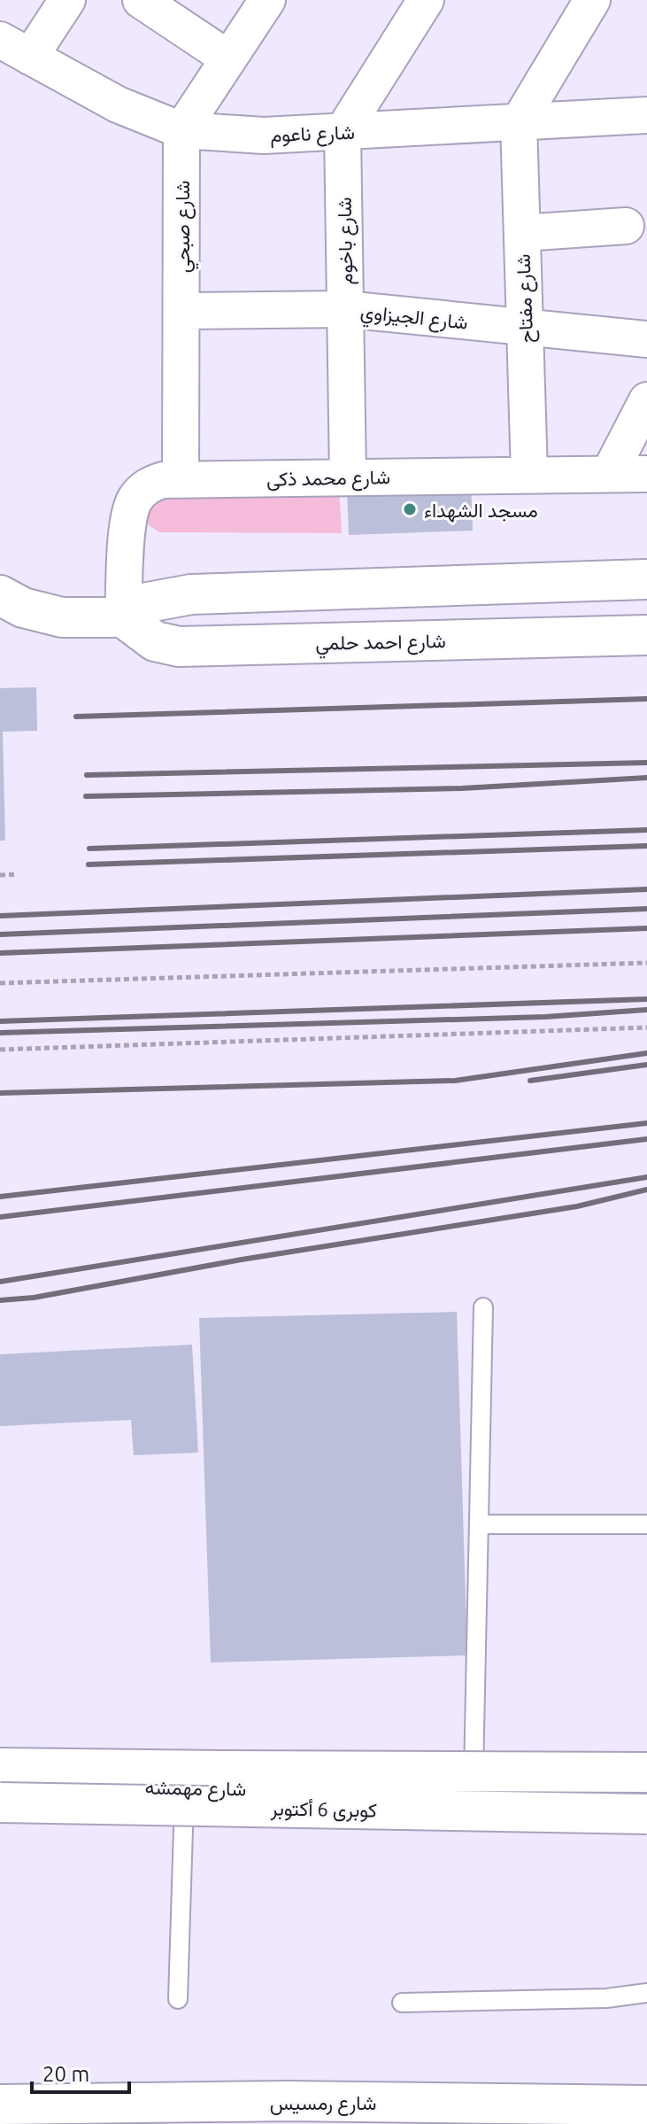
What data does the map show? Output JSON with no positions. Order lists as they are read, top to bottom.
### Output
{
  "streets": {
    "main road": [
      "شارع احمد حلمي",
      "شارع مهمشه",
      "كوبرى 6 أكتوبر",
      "شارع رمسيس"
    ],
    "street": [
      "شارع ناعوم",
      "شارع صبحي",
      "شارع باخوم",
      "شارع مفتاح",
      "شارع الجيزاوي",
      "شارع محمد ذكى"
    ]
  },
  "crossings": [
    ["شارع ناعوم", "شارع صبحي"],
    ["شارع ناعوم", "شارع باخوم"],
    ["شارع ناعوم", "شارع مفتاح"],
    ["شارع صبحي", "شارع الجيزاوي"],
    ["شارع صبحي", "شارع محمد ذكى"],
    ["شارع باخوم", "شارع الجيزاوي"],
    ["شارع باخوم", "شارع محمد ذكى"],
    ["شارع مفتاح", "شارع الجيزاوي"],
    ["شارع مفتاح", "شارع محمد ذكى"],
    ["شارع محمد ذكى", "شارع احمد حلمي"]
  ],
  "places": ["مسجد الشهداء"],
  "scale_bar": "20 m"
}
